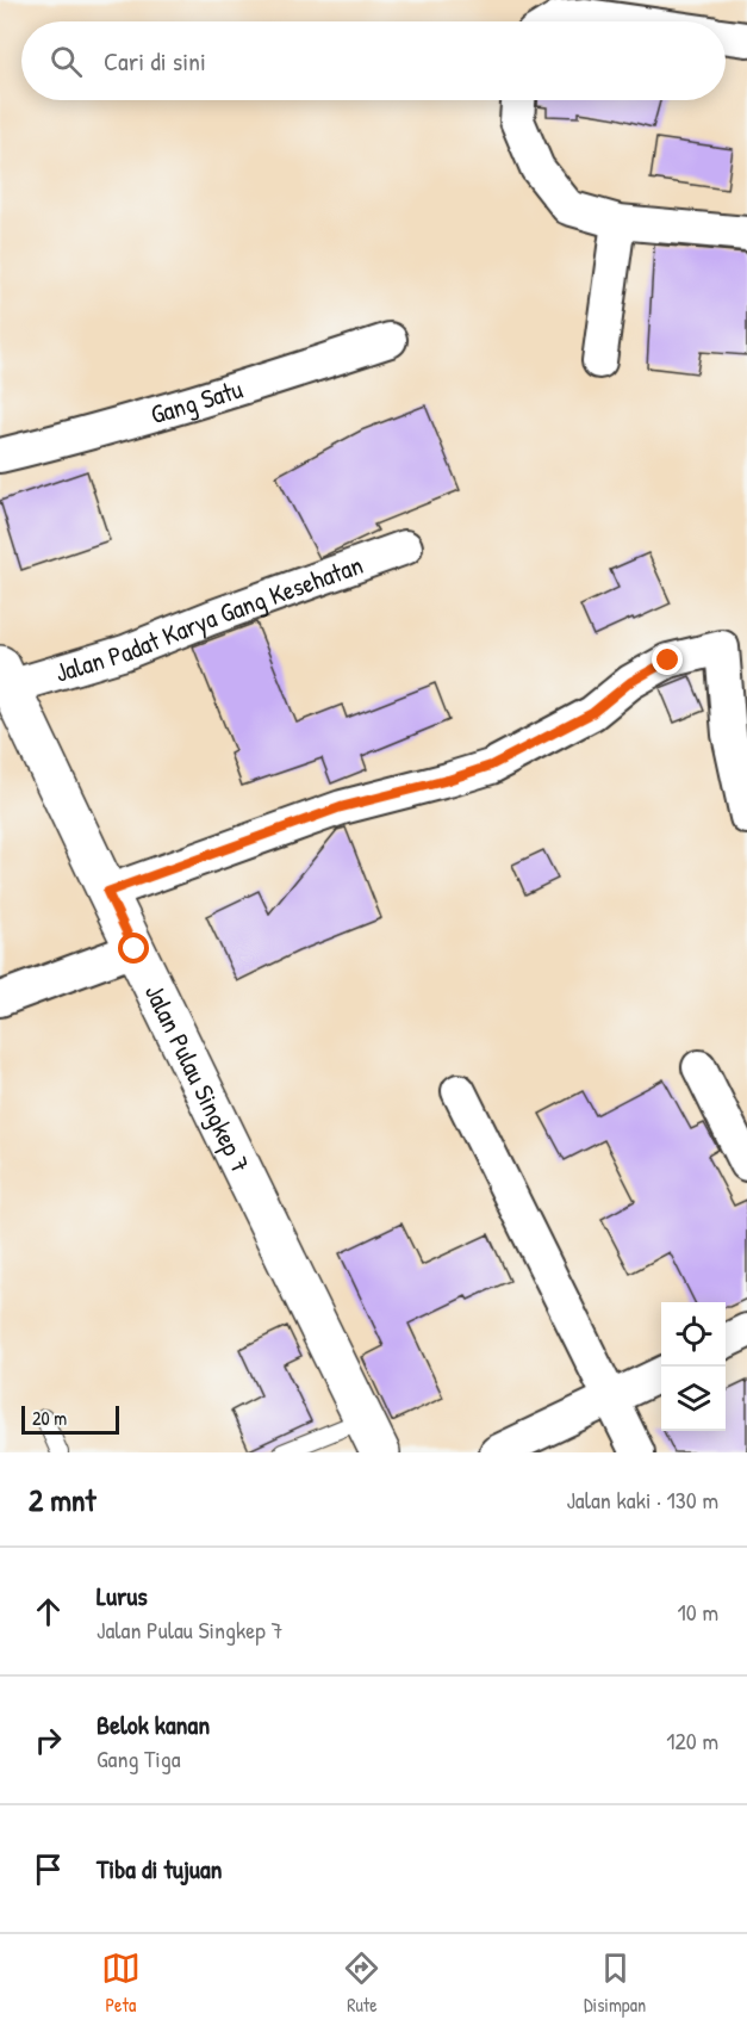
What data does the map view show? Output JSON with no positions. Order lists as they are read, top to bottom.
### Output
{
  "streets": {
    "street": ["Gang Satu", "Jalan Padat Karya Gang Kesehatan", "Jalan Pulau Singkep 7"]
  },
  "crossings": [
    ["Jalan Padat Karya Gang Kesehatan", "Jalan Pulau Singkep 7"]
  ],
  "scale_bar": "20 m",
  "page": {
    "search": "Cari di sini",
    "scale": "20 m",
    "heading": ["2 mnt", "Jalan kaki · 130 m"],
    "list": [
      ["Lurus", "Jalan Pulau Singkep 7", "10 m"],
      ["Belok kanan", "Gang Tiga", "120 m"],
      "Tiba di tujuan"
    ],
    "nav": ["Peta", "Rute", "Disimpan"]
  }
}
